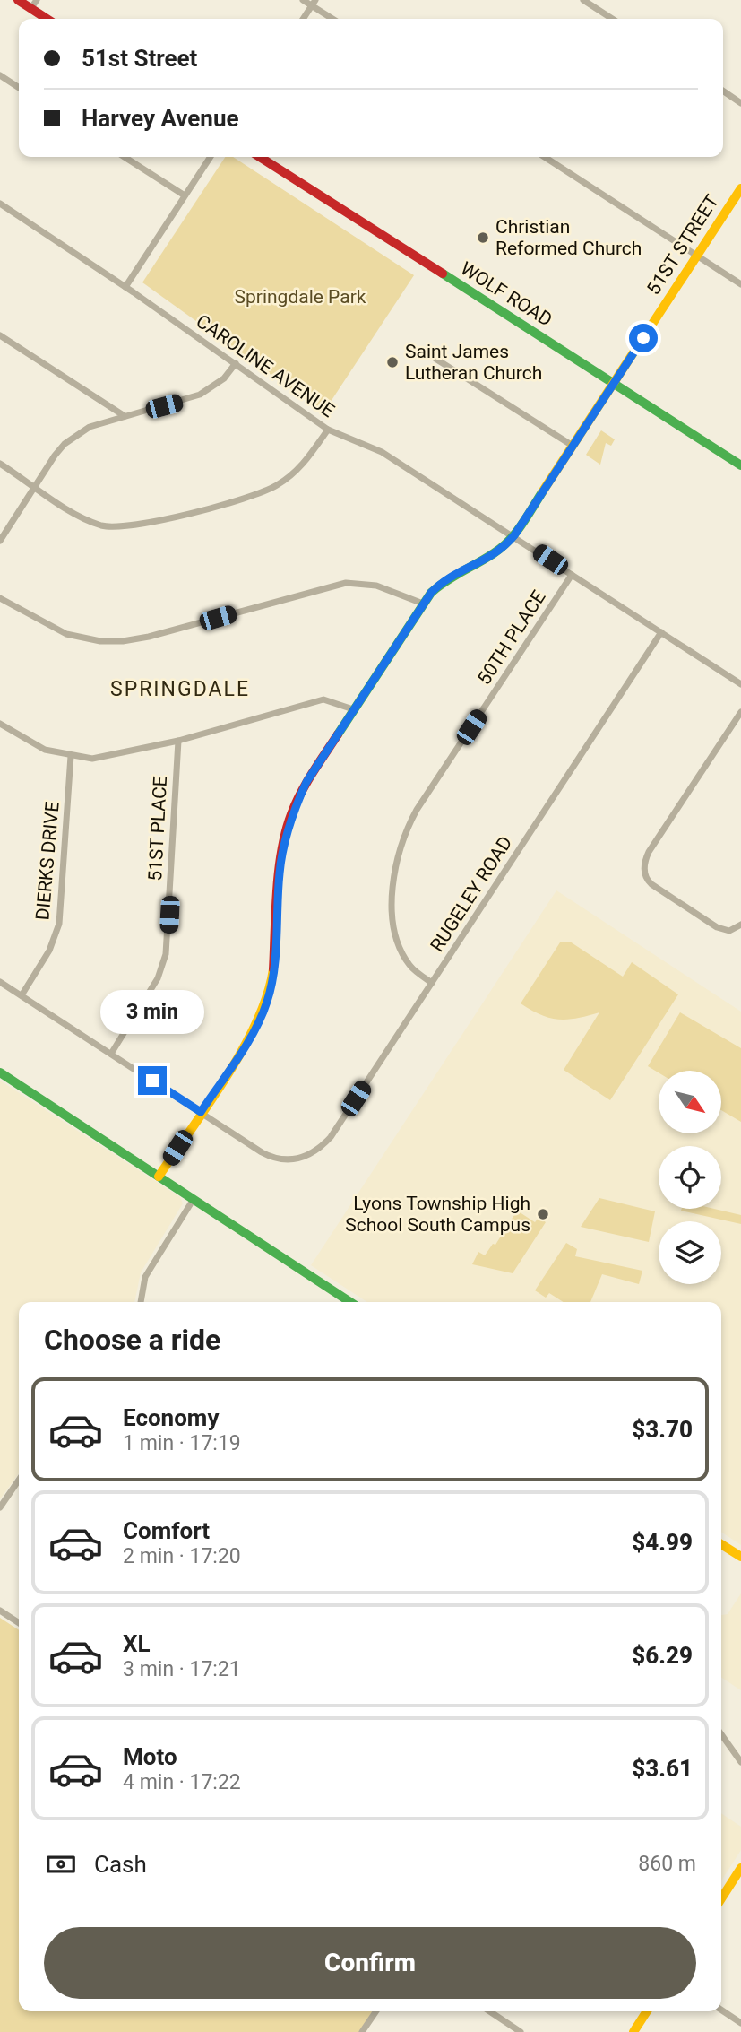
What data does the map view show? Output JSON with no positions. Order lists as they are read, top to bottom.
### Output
{
  "streets": {
    "street": [
      "51ST STREET",
      "WOLF ROAD",
      "CAROLINE AVENUE",
      "50TH PLACE",
      "51ST PLACE",
      "DIERKS DRIVE",
      "RUGELEY ROAD"
    ]
  },
  "crossings": [
    ["51ST STREET", "WOLF ROAD"],
    ["51ST STREET", "CAROLINE AVENUE"],
    ["51ST STREET", "RUGELEY ROAD"],
    ["CAROLINE AVENUE", "50TH PLACE"],
    ["CAROLINE AVENUE", "RUGELEY ROAD"],
    ["50TH PLACE", "RUGELEY ROAD"]
  ],
  "districts": ["SPRINGDALE"],
  "parks": ["Springdale Park"],
  "places": ["Christian Reformed Church", "Saint James Lutheran Church", "Lyons Township High School South Campus"],
  "north": "bottom right",
  "page": {
    "banner": ["51st Street", "Harvey Avenue"],
    "bubble": "3 min",
    "heading": "Choose a ride",
    "list": [
      {
        "name": "Economy",
        "note": "1 min · 17:19",
        "value": "$3.70"
      },
      {
        "name": "Comfort",
        "note": "2 min · 17:20",
        "value": "$4.99"
      },
      {
        "name": "XL",
        "note": "3 min · 17:21",
        "value": "$6.29"
      },
      {
        "name": "Moto",
        "note": "4 min · 17:22",
        "value": "$3.61"
      }
    ],
    "pay": ["Cash", "860 m"],
    "buttons": "Confirm"
  }
}
